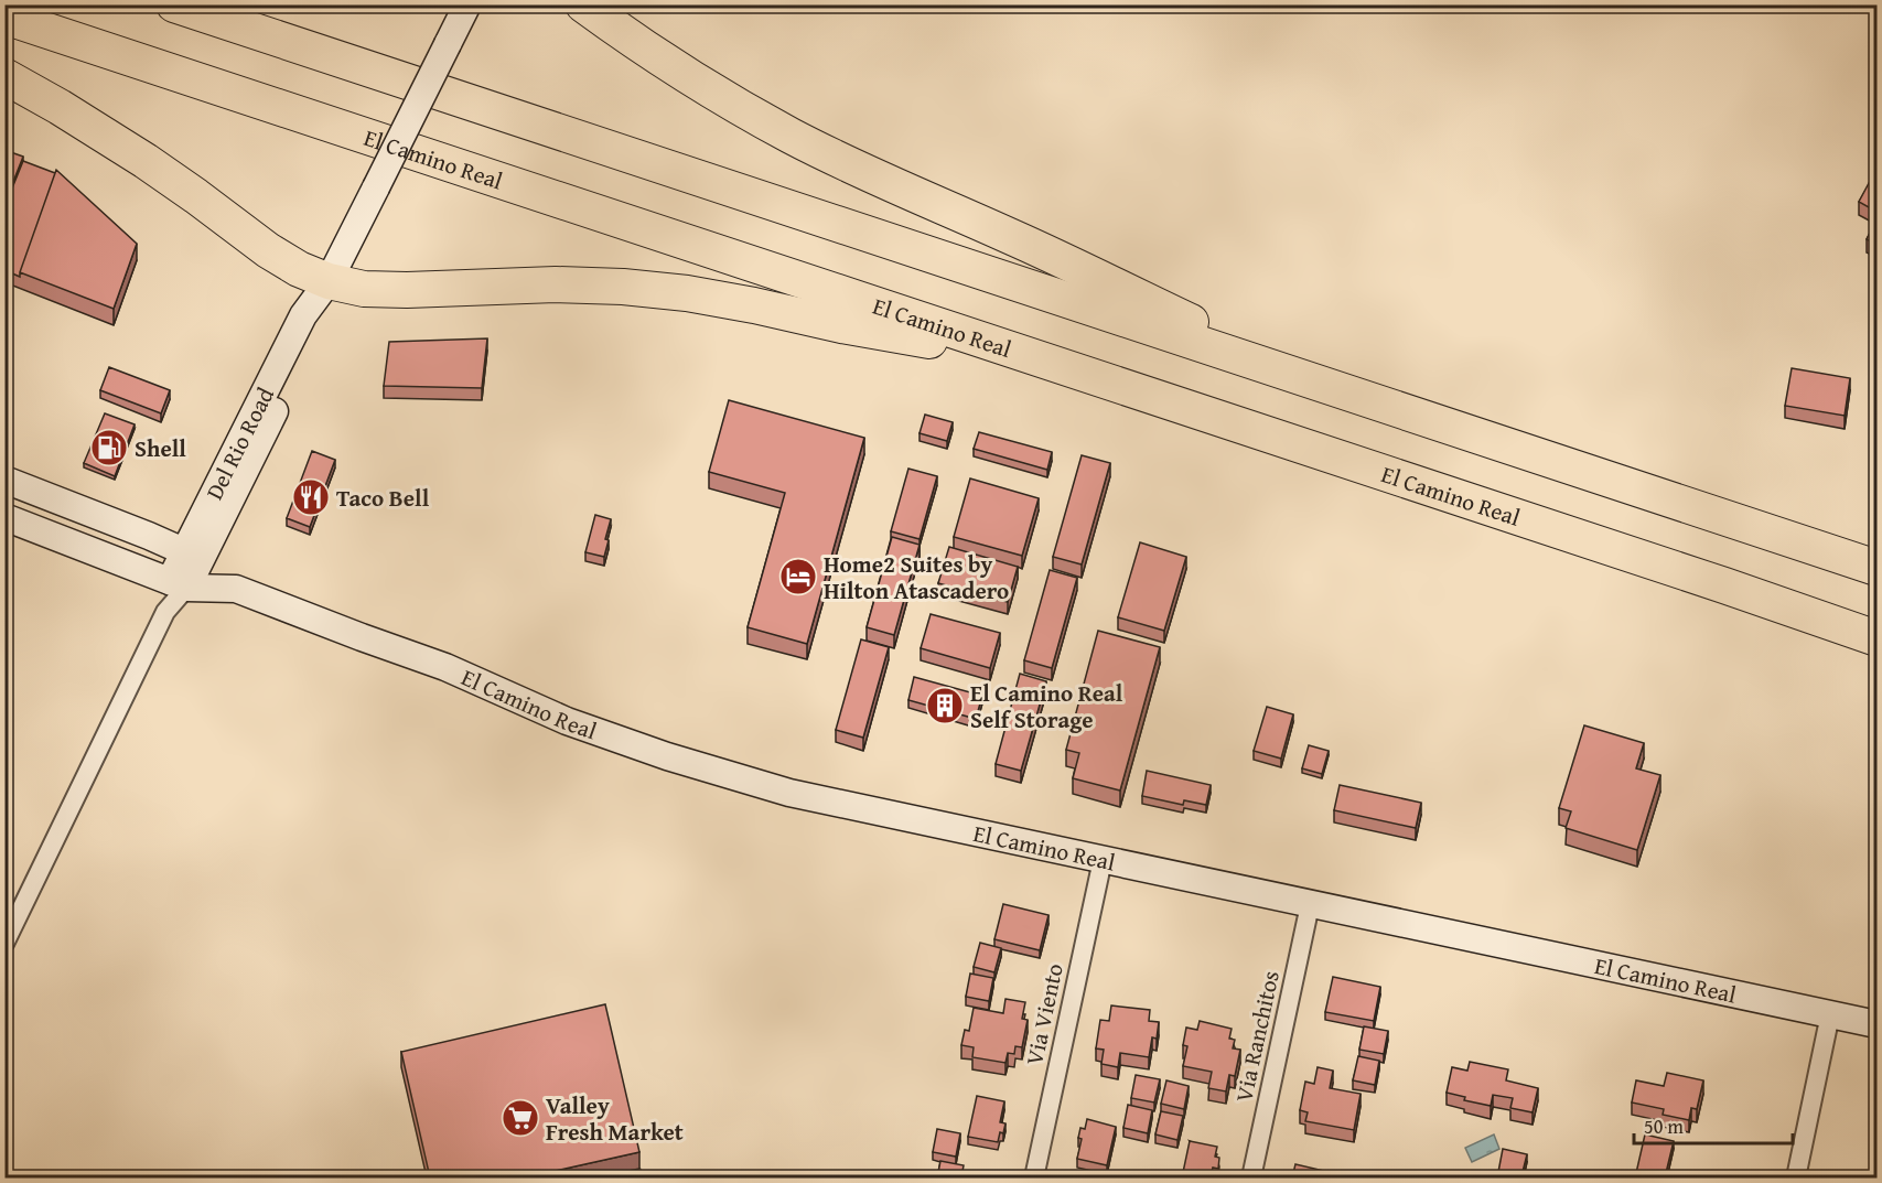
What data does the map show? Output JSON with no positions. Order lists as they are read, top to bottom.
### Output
{
  "streets": {
    "highway": ["El Camino Real"],
    "main road": ["Del Rio Road"],
    "street": ["Via Viento", "Via Ranchitos"]
  },
  "crossings": [
    ["El Camino Real", "Del Rio Road"],
    ["El Camino Real", "Via Viento"],
    ["El Camino Real", "Via Ranchitos"]
  ],
  "places": {
    "fuel station": ["Shell"],
    "restaurant": ["Taco Bell"],
    "hotel": ["Home2 Suites by Hilton Atascadero"],
    "building": ["El Camino Real Self Storage"],
    "supermarket": ["Valley Fresh Market"]
  },
  "scale_bar": "50 m"
}
